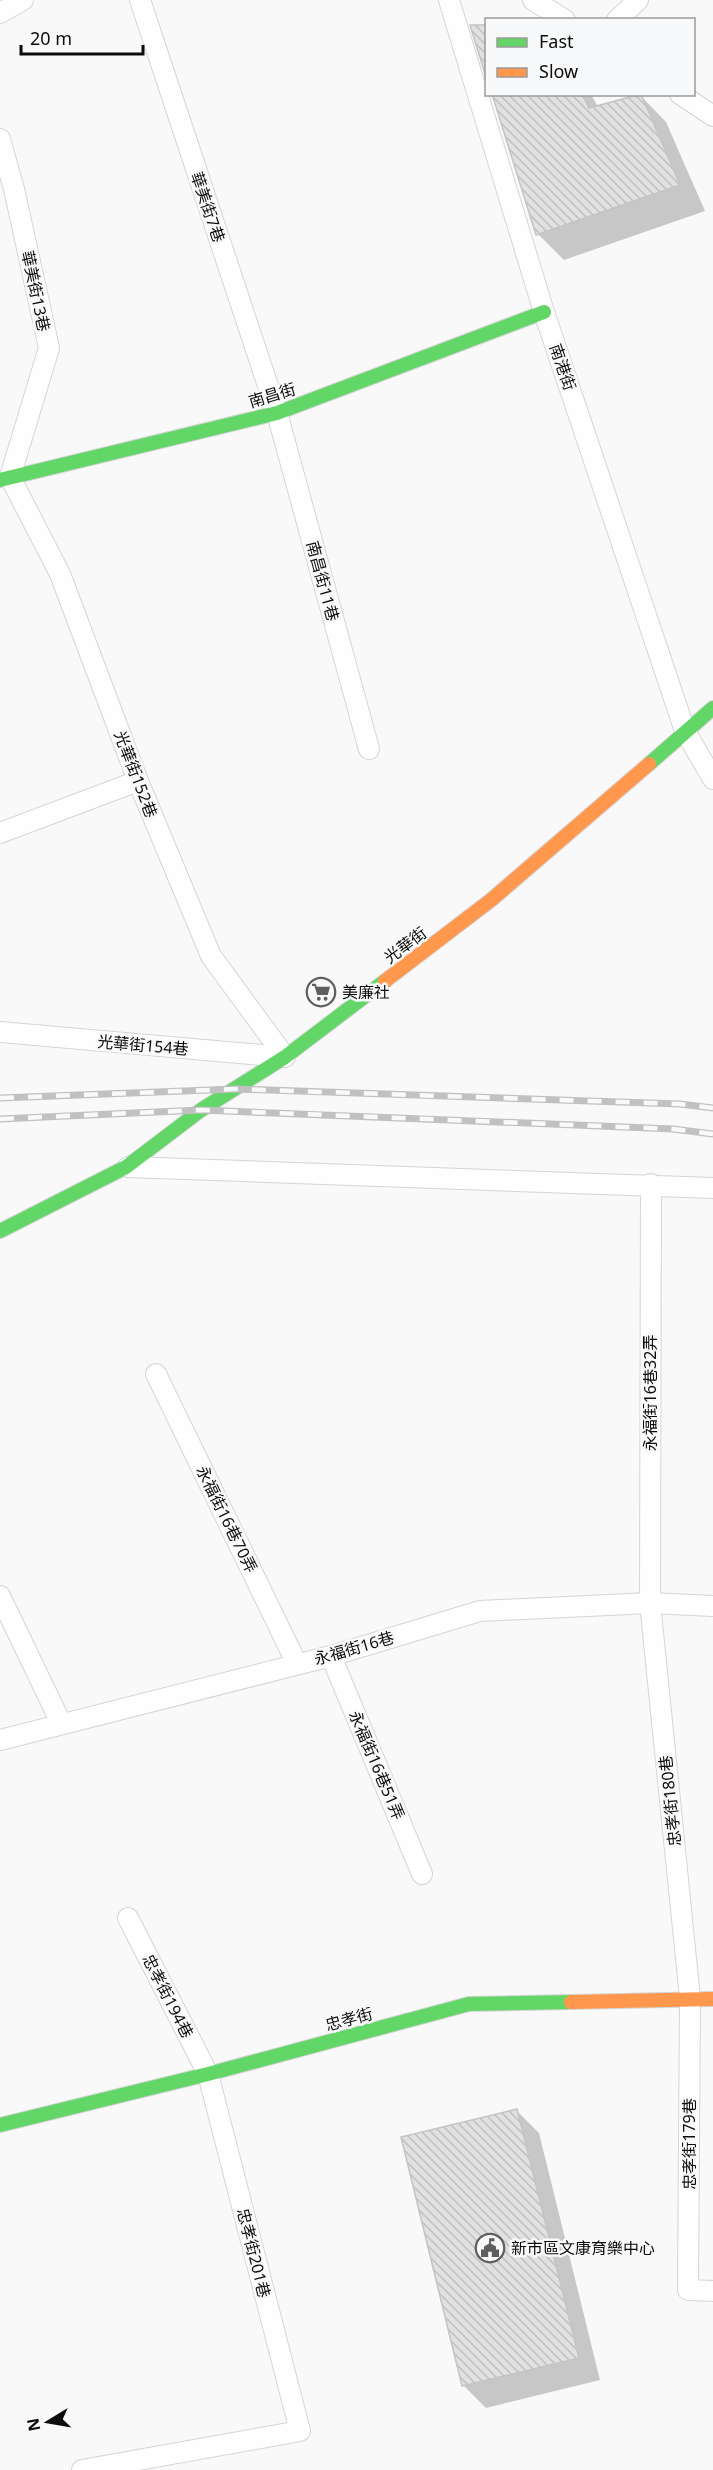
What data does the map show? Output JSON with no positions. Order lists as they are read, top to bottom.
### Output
{
  "streets": {
    "street": ["南昌街", "光華街", "忠孝街"],
    "lane": [
      "華美街7巷",
      "華美街13巷",
      "南港街",
      "南昌街11巷",
      "光華街152巷",
      "光華街154巷",
      "永福街16巷32弄",
      "永福街16巷70弄",
      "永福街16巷",
      "永福街16巷51弄",
      "忠孝街180巷",
      "忠孝街194巷",
      "忠孝街179巷",
      "忠孝街201巷"
    ]
  },
  "crossings": [
    ["華美街7巷", "南昌街"],
    ["華美街7巷", "南昌街11巷"],
    ["華美街13巷", "南昌街"],
    ["華美街13巷", "光華街152巷"],
    ["南港街", "南昌街"],
    ["南港街", "光華街"],
    ["南昌街", "南昌街11巷"],
    ["南昌街", "光華街152巷"],
    ["光華街152巷", "光華街"],
    ["光華街152巷", "光華街154巷"],
    ["光華街", "光華街154巷"],
    ["永福街16巷32弄", "永福街16巷"],
    ["永福街16巷32弄", "忠孝街180巷"],
    ["永福街16巷70弄", "永福街16巷"],
    ["永福街16巷", "永福街16巷51弄"],
    ["永福街16巷", "忠孝街180巷"],
    ["忠孝街180巷", "忠孝街"],
    ["忠孝街180巷", "忠孝街179巷"],
    ["忠孝街194巷", "忠孝街"],
    ["忠孝街194巷", "忠孝街201巷"],
    ["忠孝街", "忠孝街179巷"],
    ["忠孝街", "忠孝街201巷"]
  ],
  "places": {
    "supermarket": ["美廉社"],
    "public building": ["新市區文康育樂中心"]
  },
  "legend": ["Fast", "Slow"],
  "scale_bar": "20 m",
  "north": "left"
}
